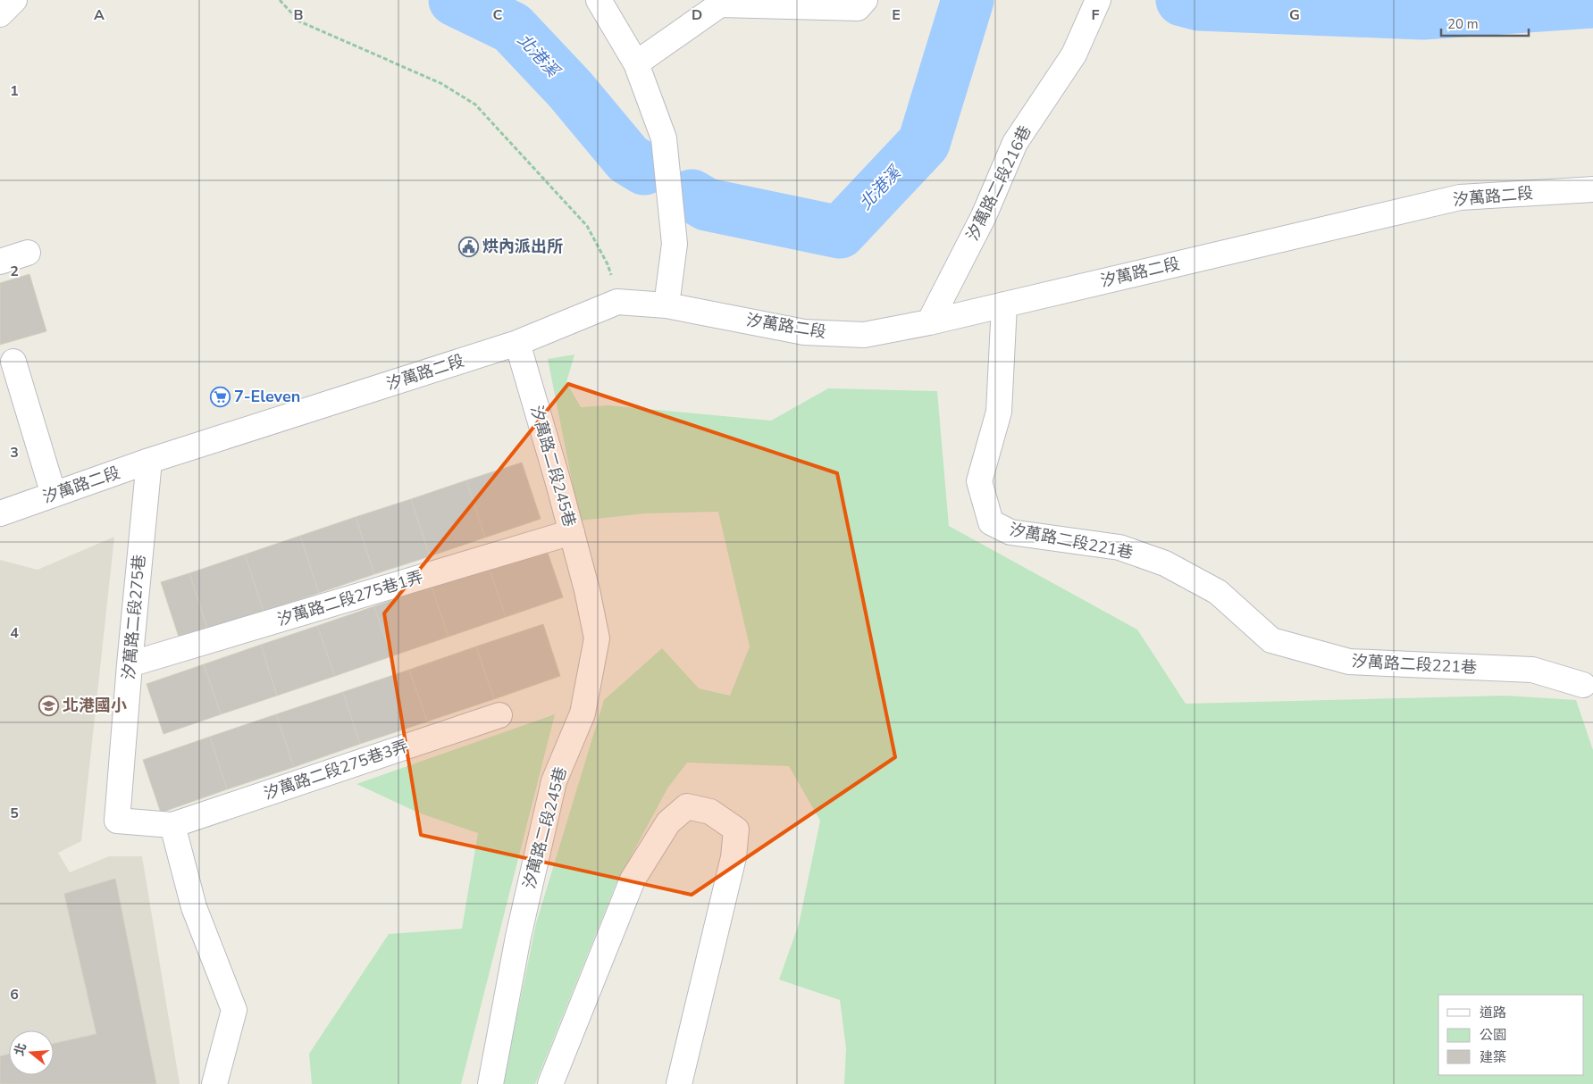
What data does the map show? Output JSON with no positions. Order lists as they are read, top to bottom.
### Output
{
  "streets": {
    "street": [
      "汐萬路二段216巷",
      "汐萬路二段",
      "汐萬路二段245巷",
      "汐萬路二段221巷",
      "汐萬路二段275巷1弄",
      "汐萬路二段275巷",
      "汐萬路二段275巷3弄"
    ]
  },
  "crossings": [
    ["汐萬路二段216巷", "汐萬路二段"],
    ["汐萬路二段", "汐萬路二段245巷"],
    ["汐萬路二段", "汐萬路二段221巷"],
    ["汐萬路二段", "汐萬路二段275巷"],
    ["汐萬路二段245巷", "汐萬路二段275巷1弄"],
    ["汐萬路二段275巷1弄", "汐萬路二段275巷"],
    ["汐萬路二段275巷", "汐萬路二段275巷3弄"]
  ],
  "water": ["北港溪"],
  "places": {
    "public building": ["烘內派出所"],
    "supermarket": ["7-Eleven"],
    "school or university": ["北港國小"]
  },
  "legend": ["道路", "公園", "建築"],
  "scale_bar": "20 m",
  "north": "left",
  "grid": {
    "columns": [
      "A",
      "B",
      "C",
      "D",
      "E",
      "F",
      "G"
    ],
    "rows": [
      "1",
      "2",
      "3",
      "4",
      "5",
      "6"
    ]
  }
}
